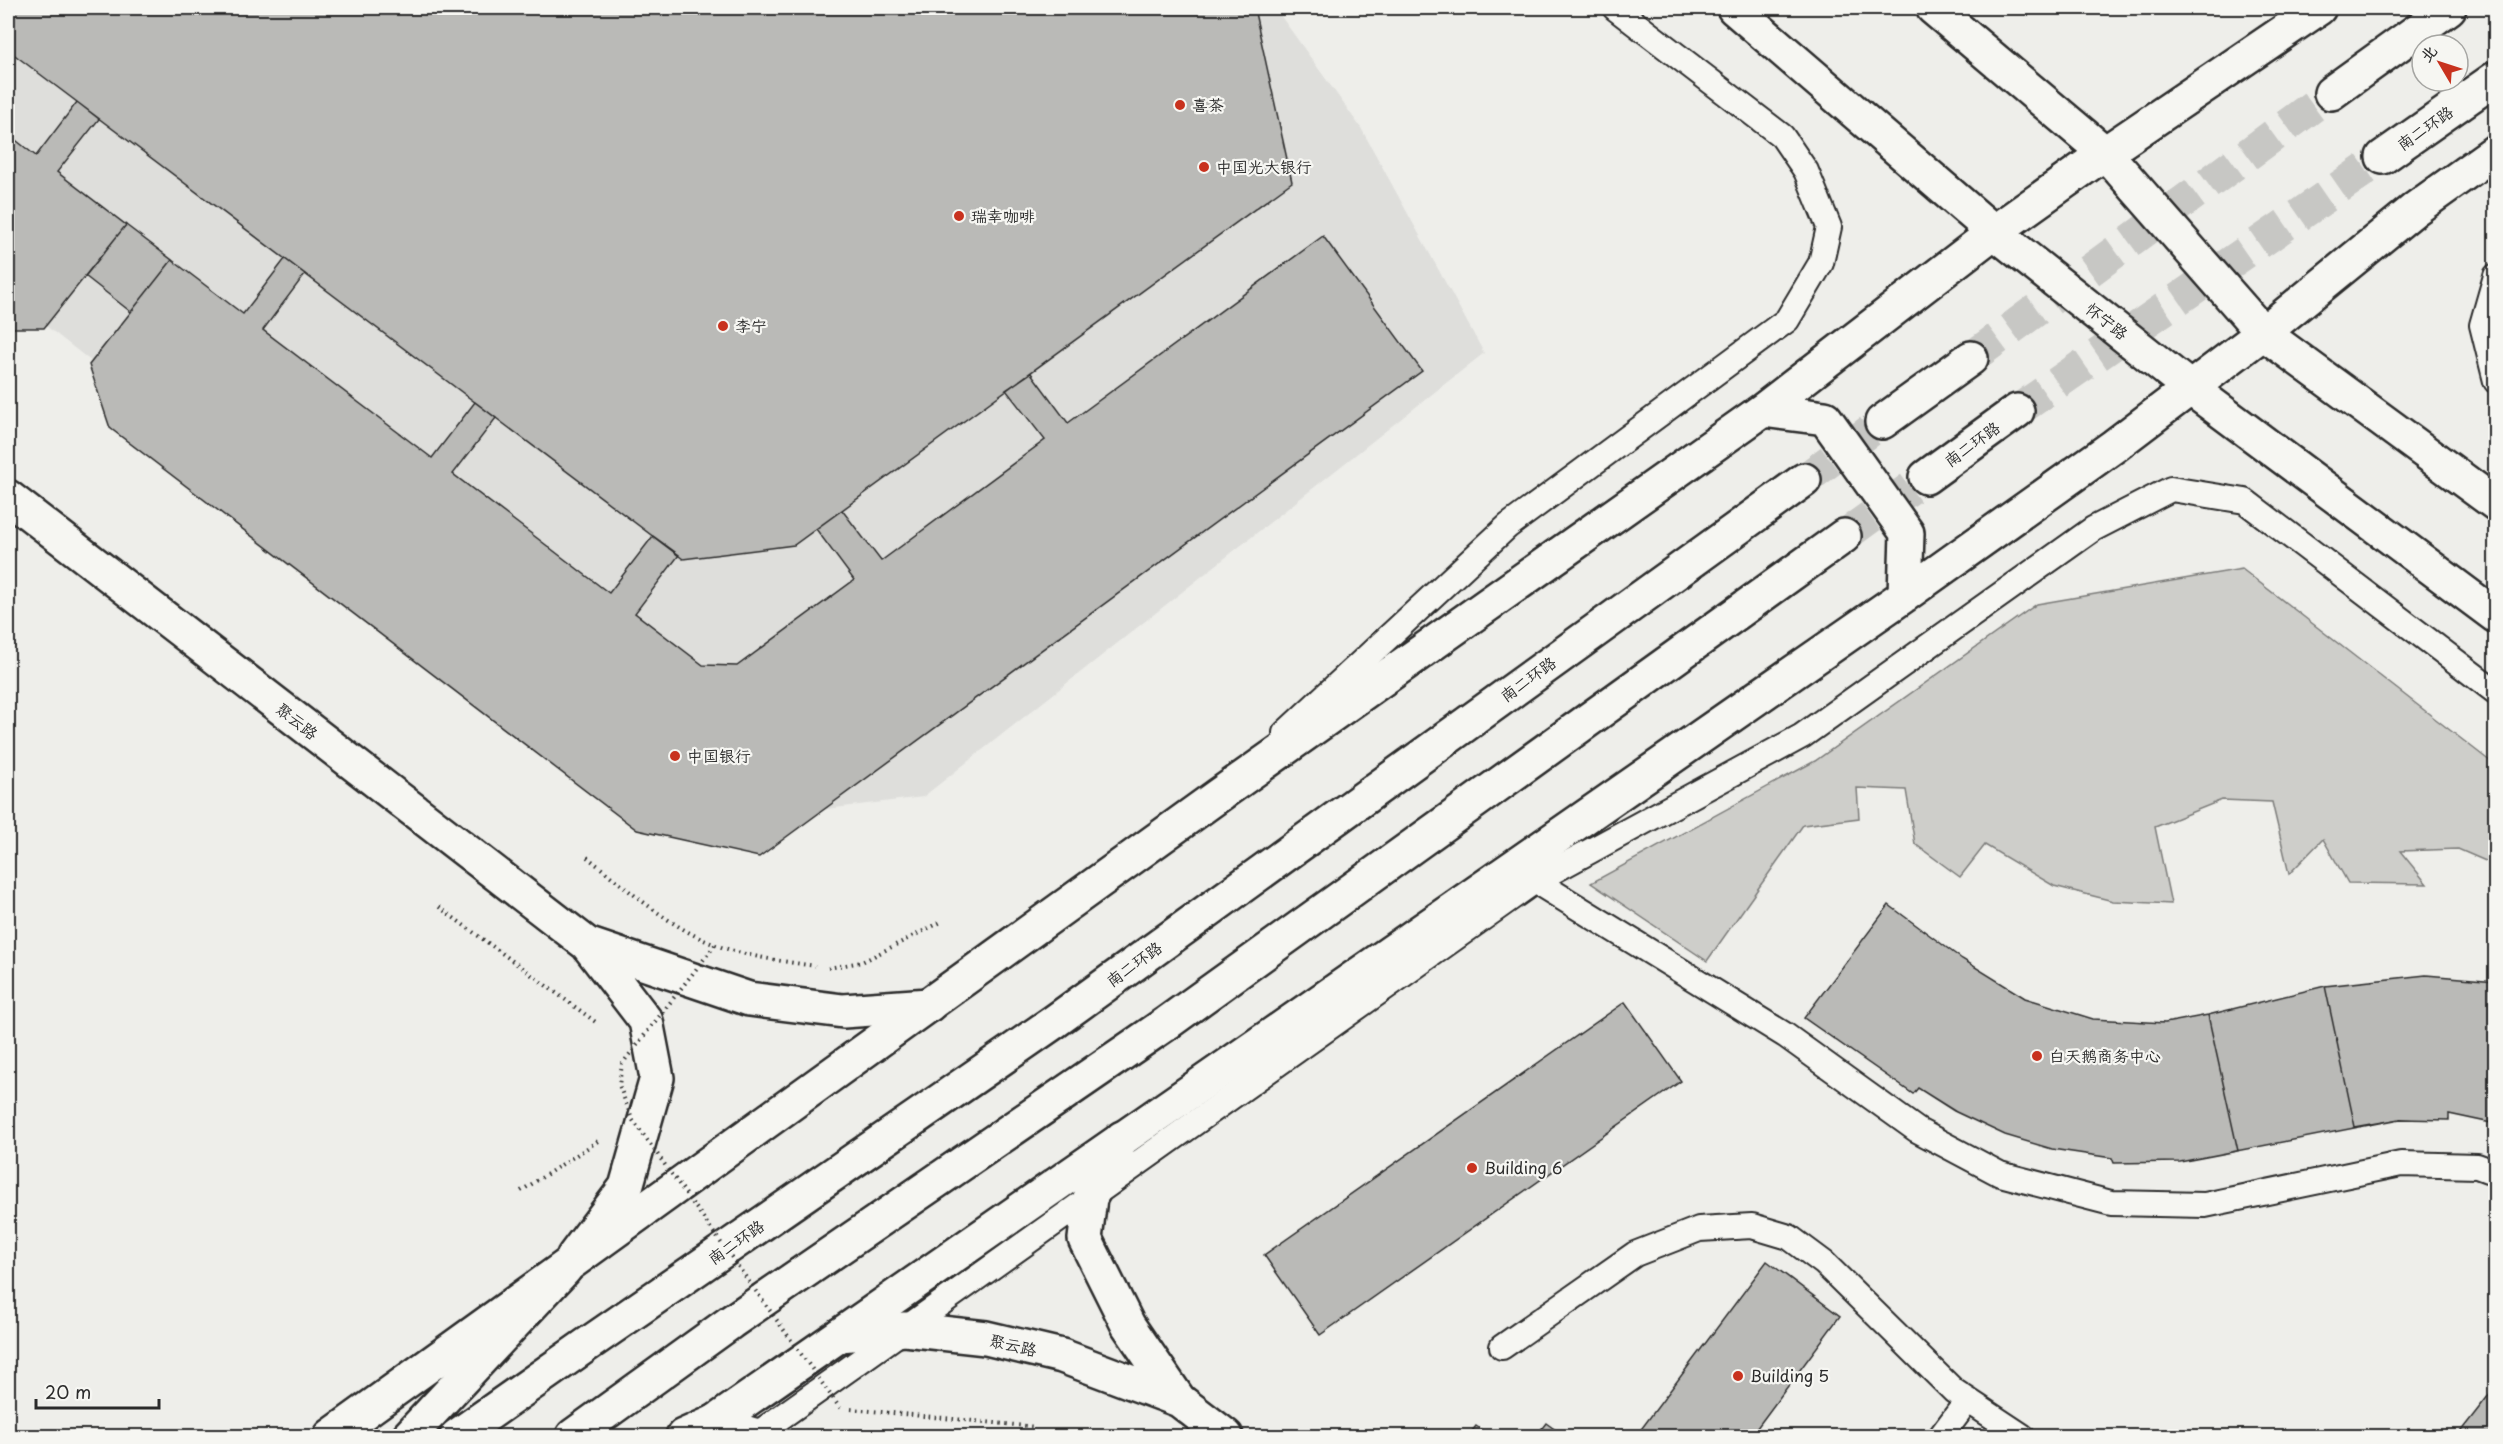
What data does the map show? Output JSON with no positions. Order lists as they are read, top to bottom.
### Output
{
  "streets": {
    "main road": ["南二环路", "怀宁路", "聚云路"]
  },
  "places": [
    "喜茶",
    "中国光大银行",
    "瑞幸咖啡",
    "李宁",
    "中国银行",
    "白天鹅商务中心",
    "Building 6",
    "Building 5"
  ],
  "scale_bar": "20 m",
  "north": "top left"
}
